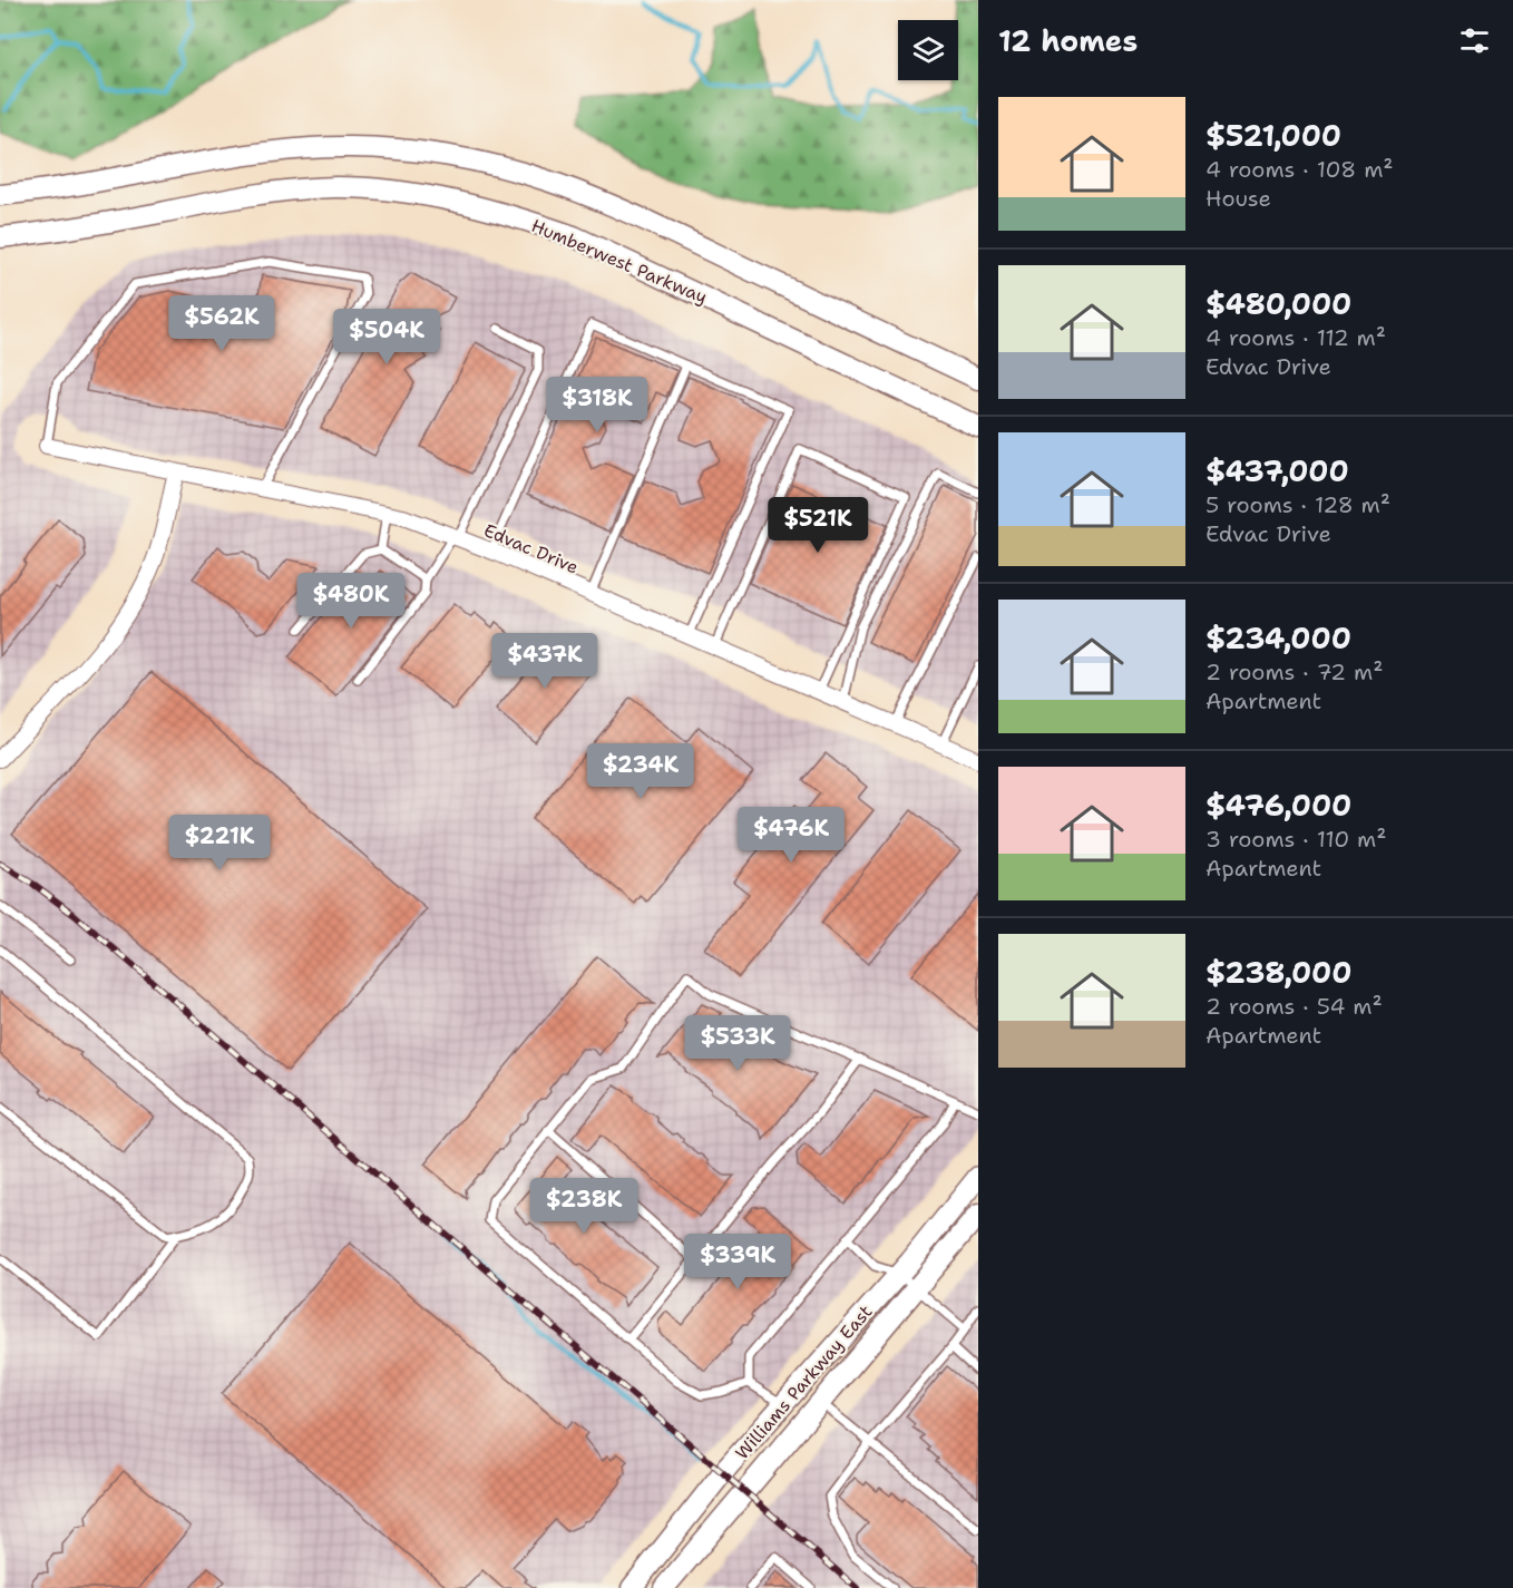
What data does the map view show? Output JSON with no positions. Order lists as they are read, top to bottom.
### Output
{
  "streets": {
    "main road": ["Humberwest Parkway", "Williams Parkway East"],
    "street": ["Edvac Drive"]
  },
  "page": {
    "heading": "12 homes",
    "list": [
      {
        "name": "$521,000",
        "note": "4 rooms · 108 m² · House"
      },
      {
        "name": "$480,000",
        "note": "4 rooms · 112 m² · Edvac Drive"
      },
      {
        "name": "$437,000",
        "note": "5 rooms · 128 m² · Edvac Drive"
      },
      {
        "name": "$234,000",
        "note": "2 rooms · 72 m² · Apartment"
      },
      {
        "name": "$476,000",
        "note": "3 rooms · 110 m² · Apartment"
      },
      {
        "name": "$238,000",
        "note": "2 rooms · 54 m² · Apartment"
      }
    ],
    "price": [
      "$562K",
      "$504K",
      "$318K",
      "$521K",
      "$480K",
      "$437K",
      "$234K",
      "$476K",
      "$221K",
      "$533K",
      "$238K",
      "$339K"
    ]
  }
}
